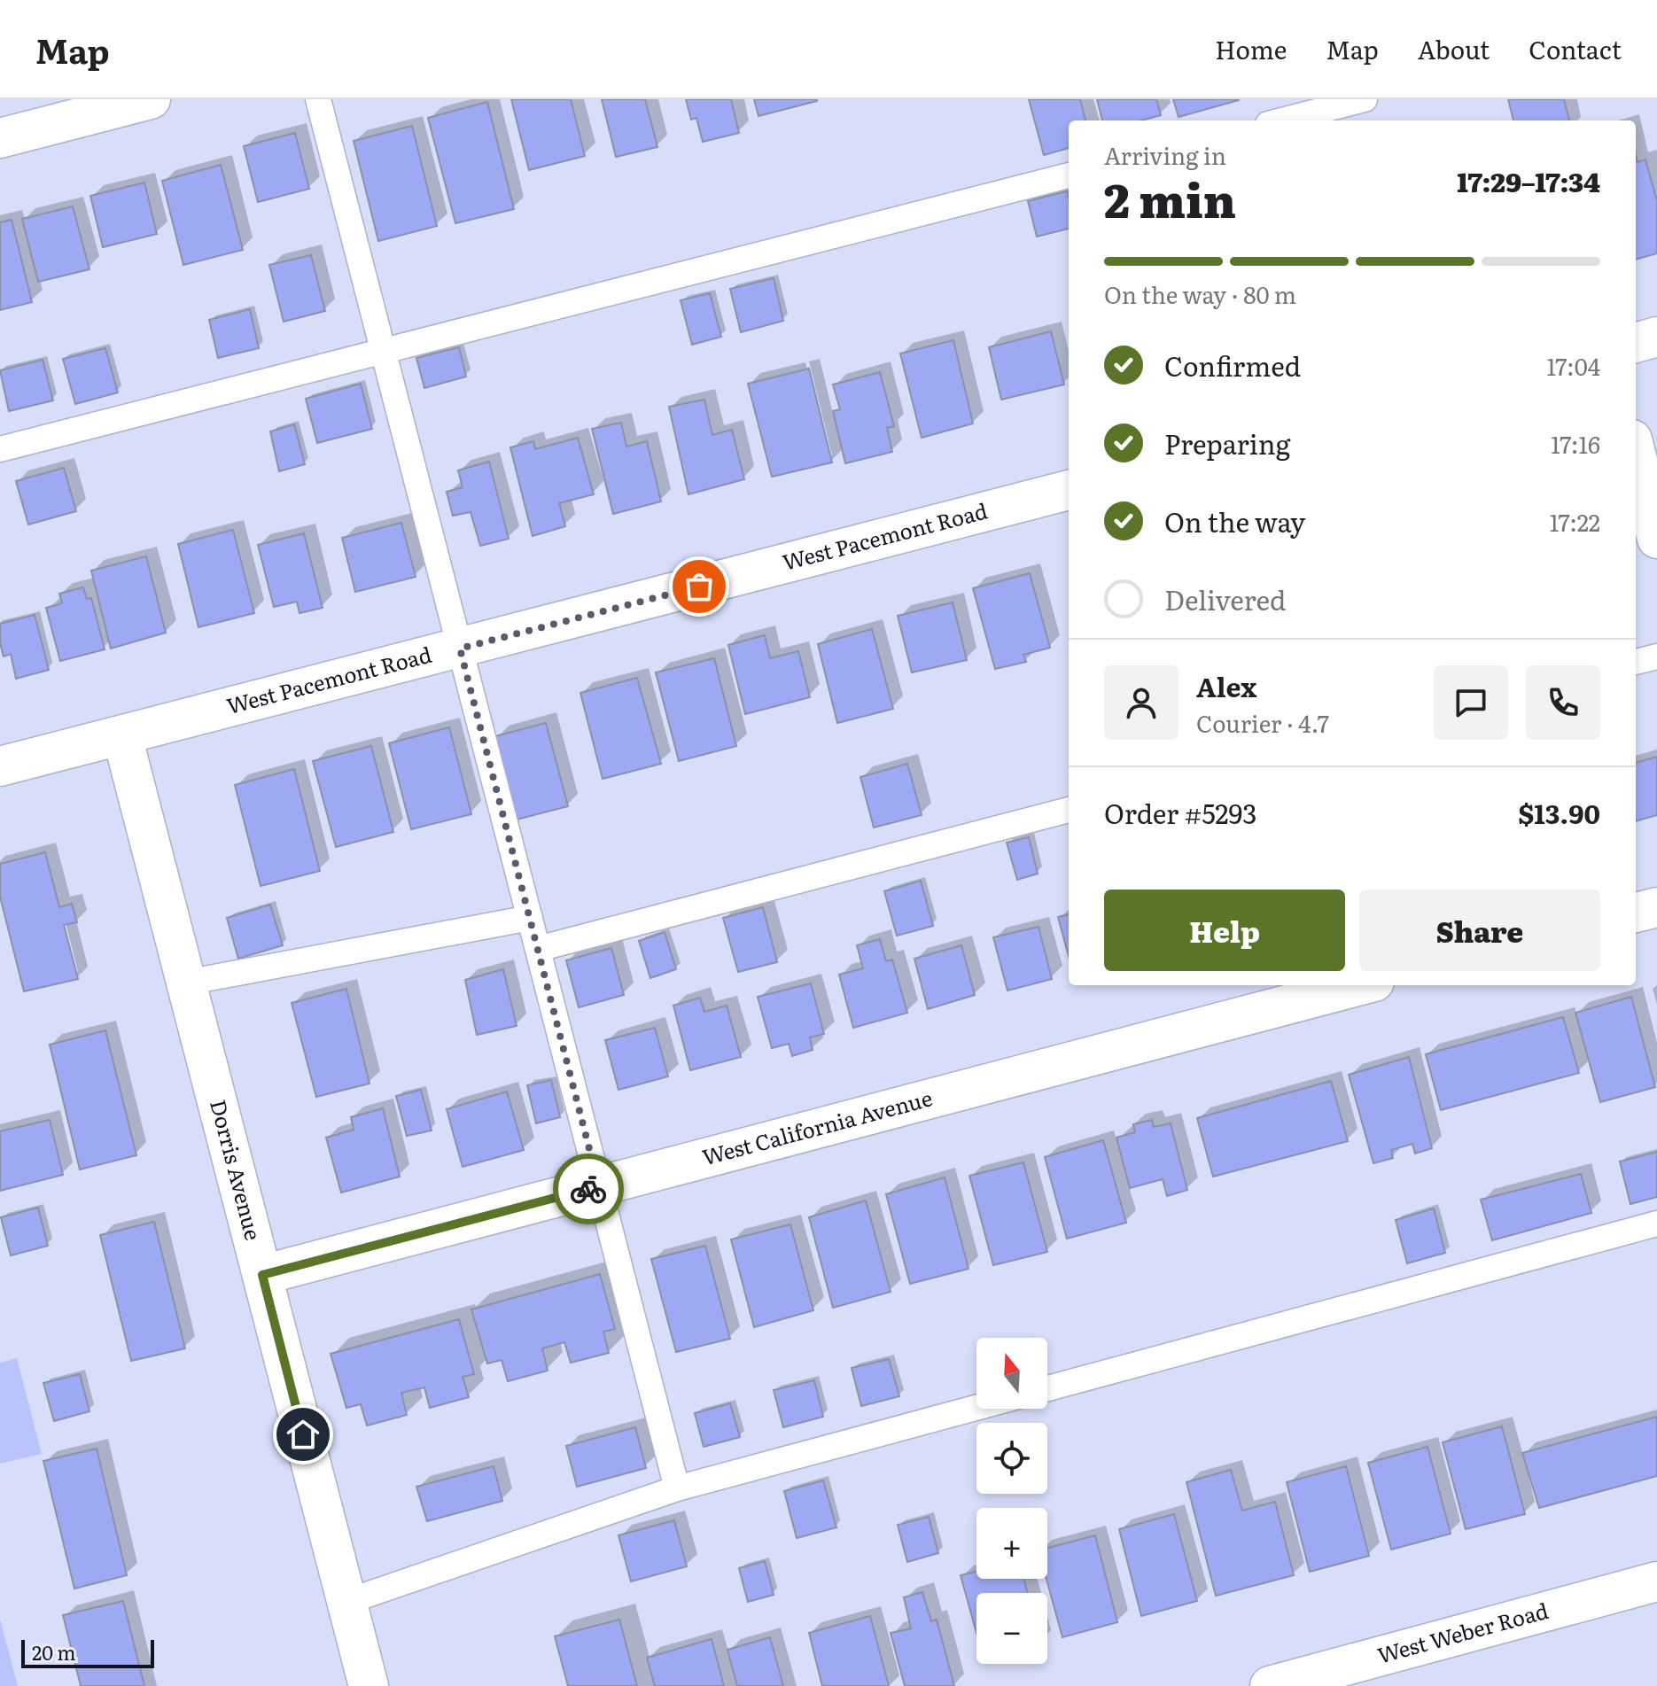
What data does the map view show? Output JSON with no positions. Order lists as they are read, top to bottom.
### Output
{
  "streets": {
    "street": [
      "West Pacemont Road",
      "West California Avenue",
      "Dorris Avenue",
      "West Weber Road"
    ]
  },
  "crossings": [
    ["West Pacemont Road", "Dorris Avenue"],
    ["West California Avenue", "Dorris Avenue"]
  ],
  "scale_bar": "20 m",
  "north": "top",
  "page": {
    "header": "Map",
    "nav": [
      "Home",
      "Map",
      "About",
      "Contact"
    ],
    "heading": ["2 min", "Arriving in", "17:29–17:34"],
    "panel": [
      "Alex",
      "Courier · 4.7",
      "Order #5293",
      "$13.90"
    ],
    "bar": "On the way · 80 m",
    "list": [
      ["Confirmed", "17:04"],
      ["Preparing", "17:16"],
      ["On the way", "17:22"],
      "Delivered"
    ],
    "buttons": ["Help", "Share"],
    "map_buttons": ["+", "−"],
    "scale": "20 m"
  }
}
